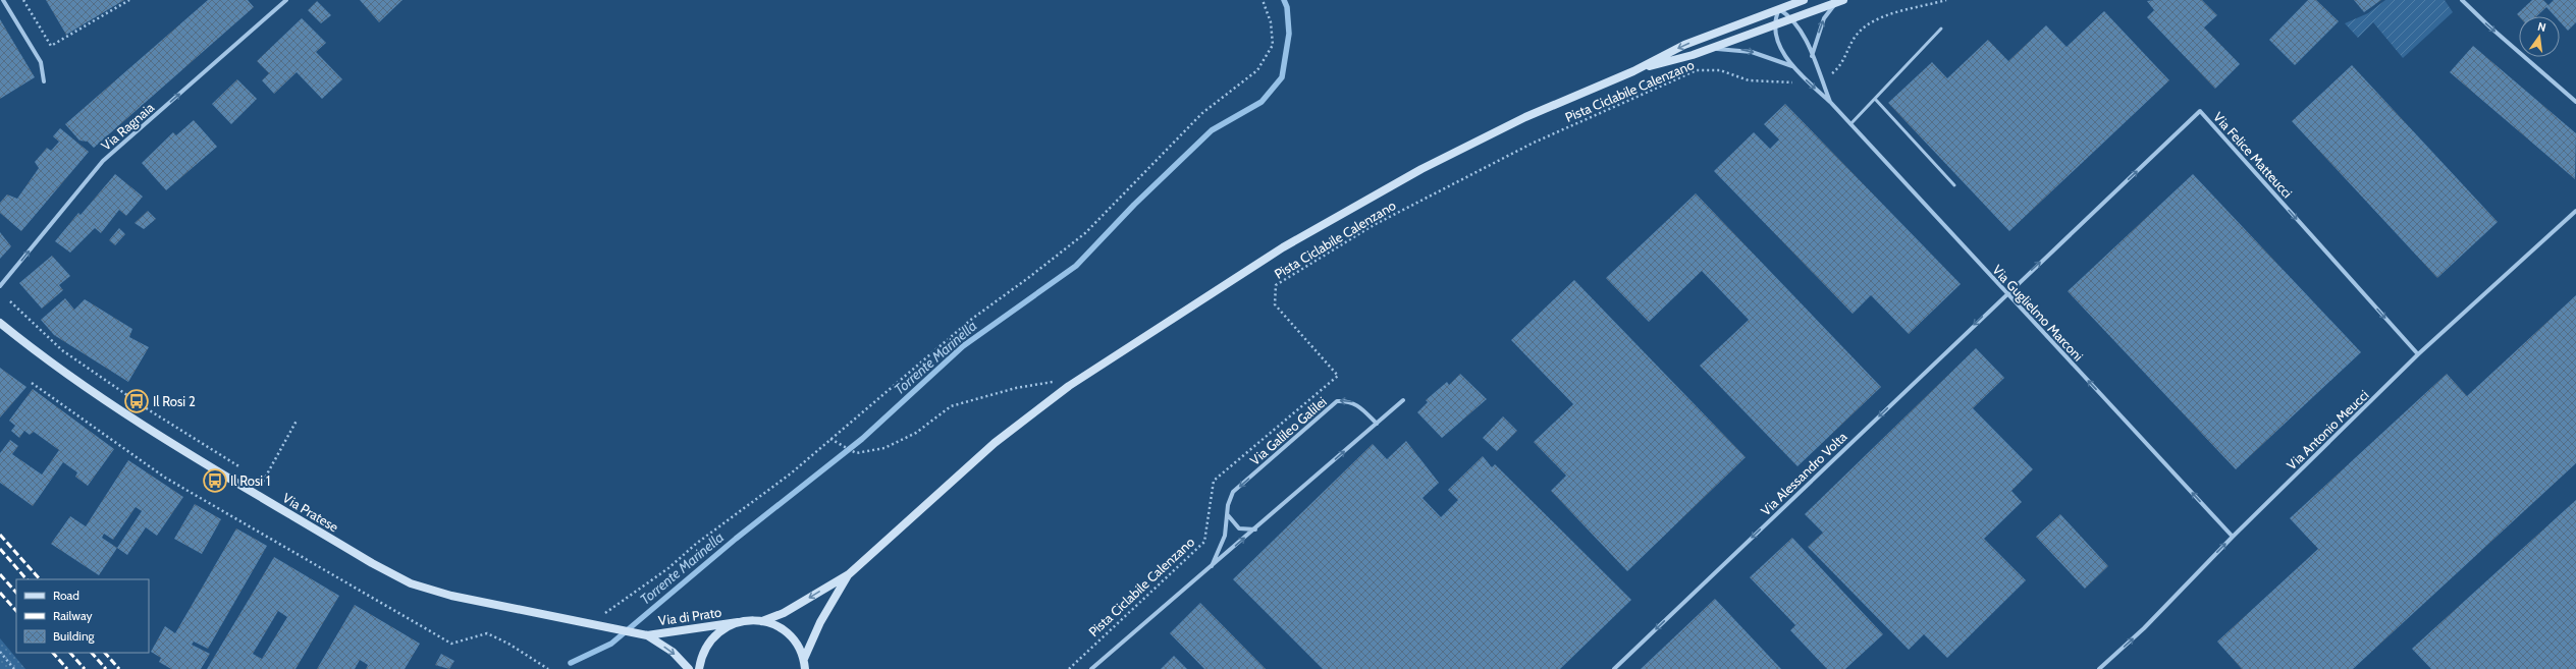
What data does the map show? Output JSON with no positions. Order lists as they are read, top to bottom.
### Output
{
  "streets": {
    "main road": ["Via Pratese", "Via di Prato"],
    "street": [
      "Via Ragnaia",
      "Via Felice Matteucci",
      "Via Guglielmo Marconi",
      "Via Antonio Meucci",
      "Via Galileo Galilei",
      "Via Alessandro Volta"
    ],
    "path": ["Pista Ciclabile Calenzano"]
  },
  "crossings": [
    ["Via Felice Matteucci", "Via Guglielmo Marconi"],
    ["Via Felice Matteucci", "Via Antonio Meucci"],
    ["Via Felice Matteucci", "Via Alessandro Volta"],
    ["Via Guglielmo Marconi", "Via Antonio Meucci"],
    ["Via Guglielmo Marconi", "Via Alessandro Volta"],
    ["Via Pratese", "Via di Prato"]
  ],
  "one_way": ["Via Ragnaia", "Via Alessandro Volta"],
  "water": ["Torrente Marinella"],
  "places": {
    "bus stop": ["Il Rosi 2", "Il Rosi 1"]
  },
  "legend": ["Road", "Railway", "Building"],
  "north": "top"
}
